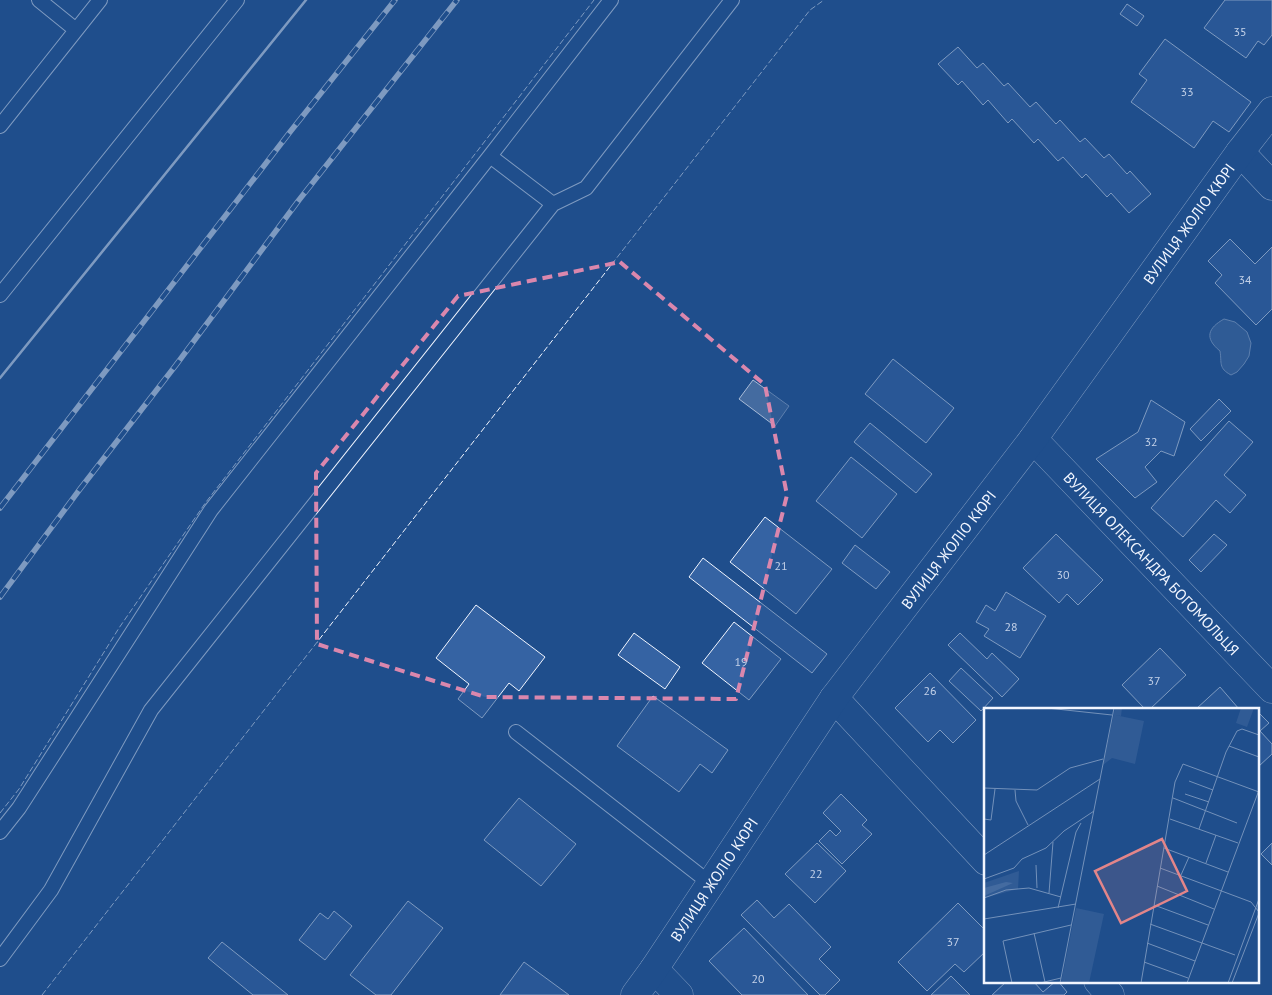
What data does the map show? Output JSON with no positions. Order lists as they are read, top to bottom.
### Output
{
  "streets": {
    "street": ["ВУЛИЦЯ ЖОЛІО КЮРІ", "ВУЛИЦЯ ОЛЕКСАНДРА БОГОМОЛЬЦЯ"]
  },
  "crossings": [
    ["ВУЛИЦЯ ЖОЛІО КЮРІ", "ВУЛИЦЯ ОЛЕКСАНДРА БОГОМОЛЬЦЯ"]
  ],
  "house_numbers": [
    "35",
    "33",
    "34",
    "32",
    "21",
    "30",
    "28",
    "19",
    "37",
    "26",
    "22",
    "37",
    "20"
  ]
}
